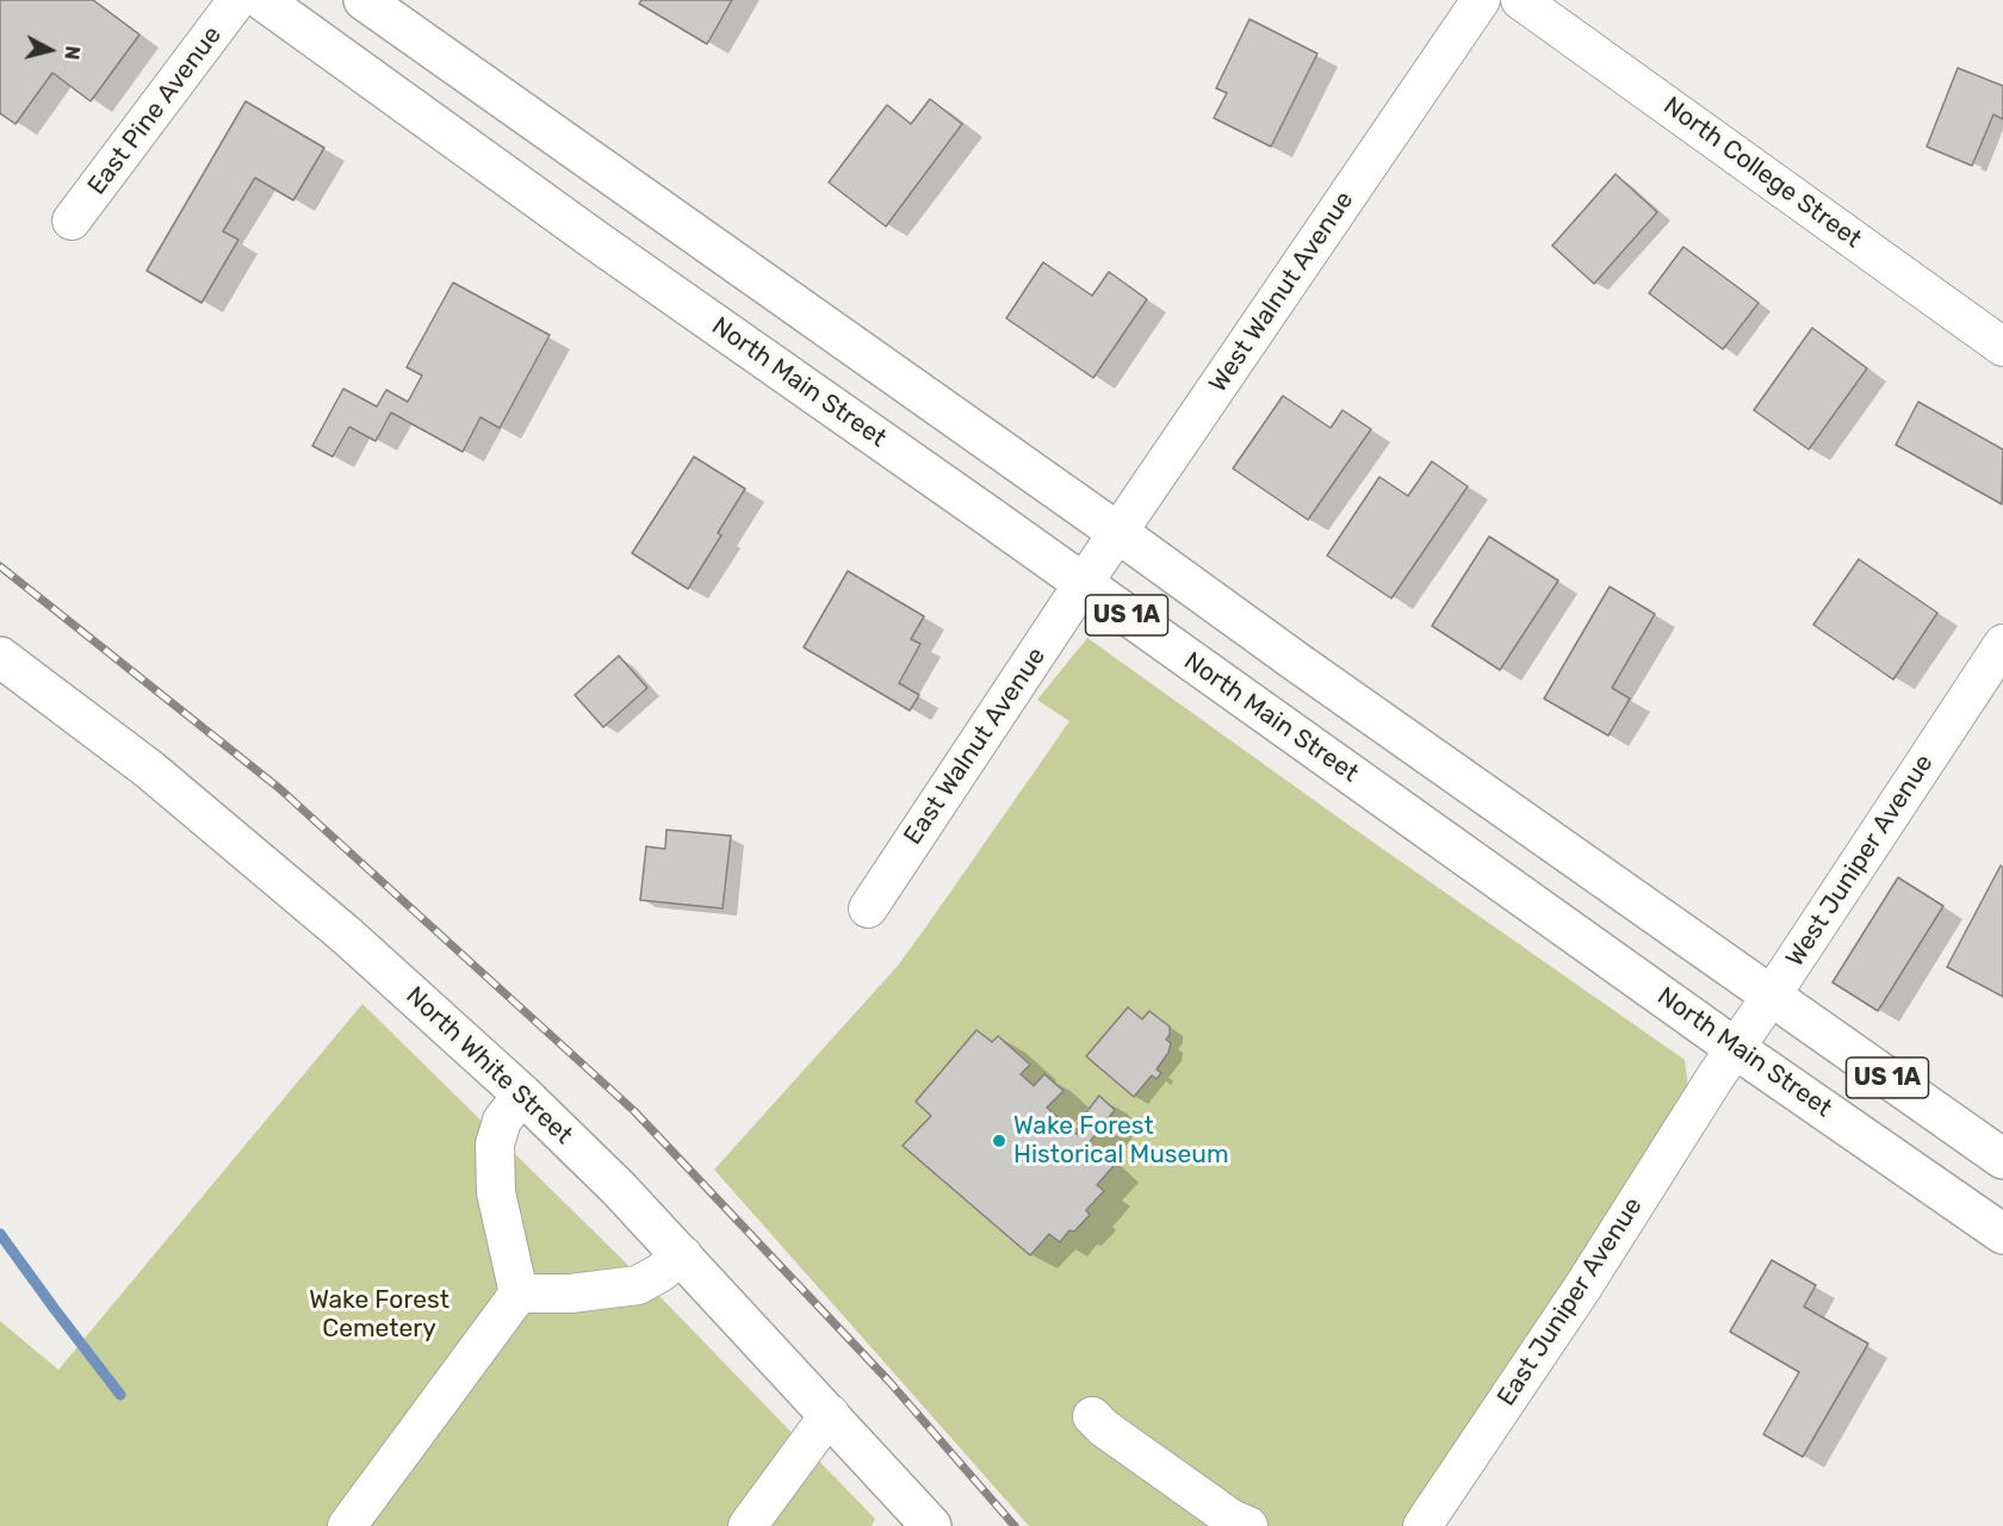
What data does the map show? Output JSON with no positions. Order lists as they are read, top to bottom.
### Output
{
  "streets": {
    "main road": ["North Main Street", "US 1A", "North White Street"],
    "street": [
      "East Pine Avenue",
      "North College Street",
      "West Walnut Avenue",
      "East Walnut Avenue",
      "West Juniper Avenue",
      "East Juniper Avenue"
    ]
  },
  "crossings": [
    ["West Walnut Avenue", "North Main Street"],
    ["West Walnut Avenue", "East Walnut Avenue"],
    ["North Main Street", "East Walnut Avenue"],
    ["North Main Street", "West Juniper Avenue"],
    ["North Main Street", "East Juniper Avenue"],
    ["US 1A", "West Juniper Avenue"],
    ["West Juniper Avenue", "East Juniper Avenue"]
  ],
  "parks": ["Wake Forest Cemetery"],
  "places": ["Wake Forest Historical Museum"],
  "north": "right"
}
